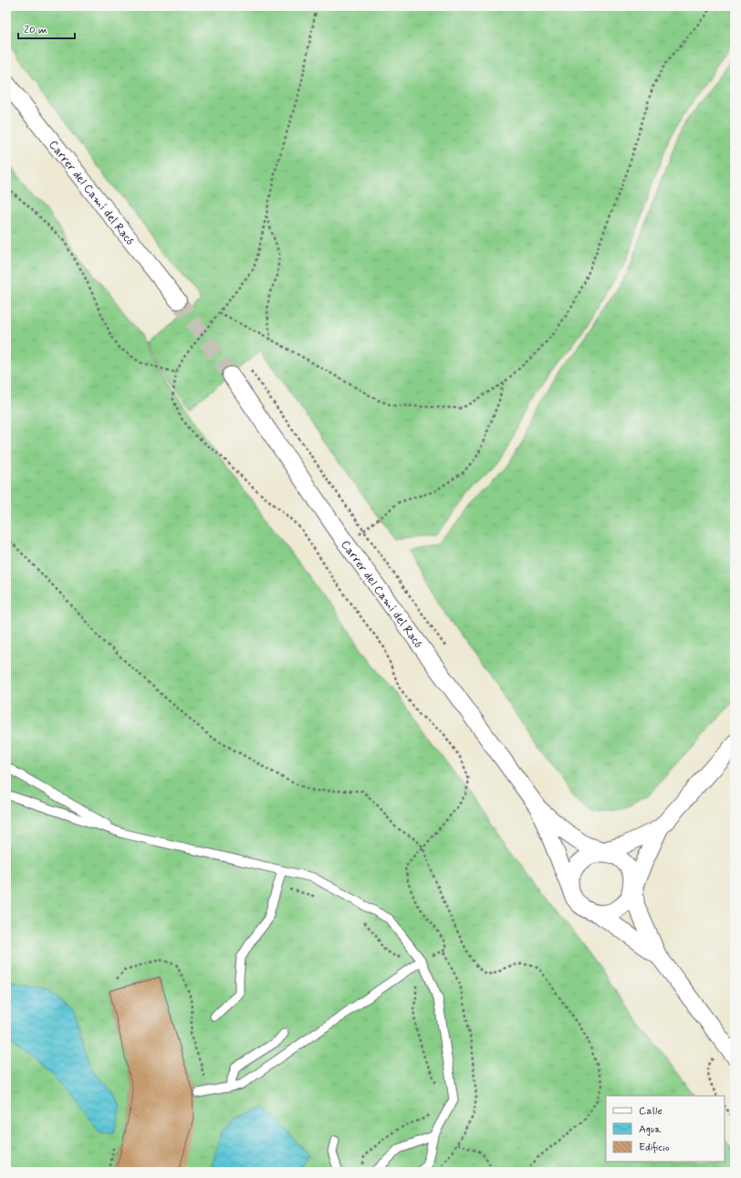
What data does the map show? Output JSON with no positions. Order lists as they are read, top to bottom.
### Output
{
  "streets": {
    "street": ["Carrer del Camí del Racó"]
  },
  "legend": ["Calle", "Agua", "Edificio"],
  "scale_bar": "20 m"
}
